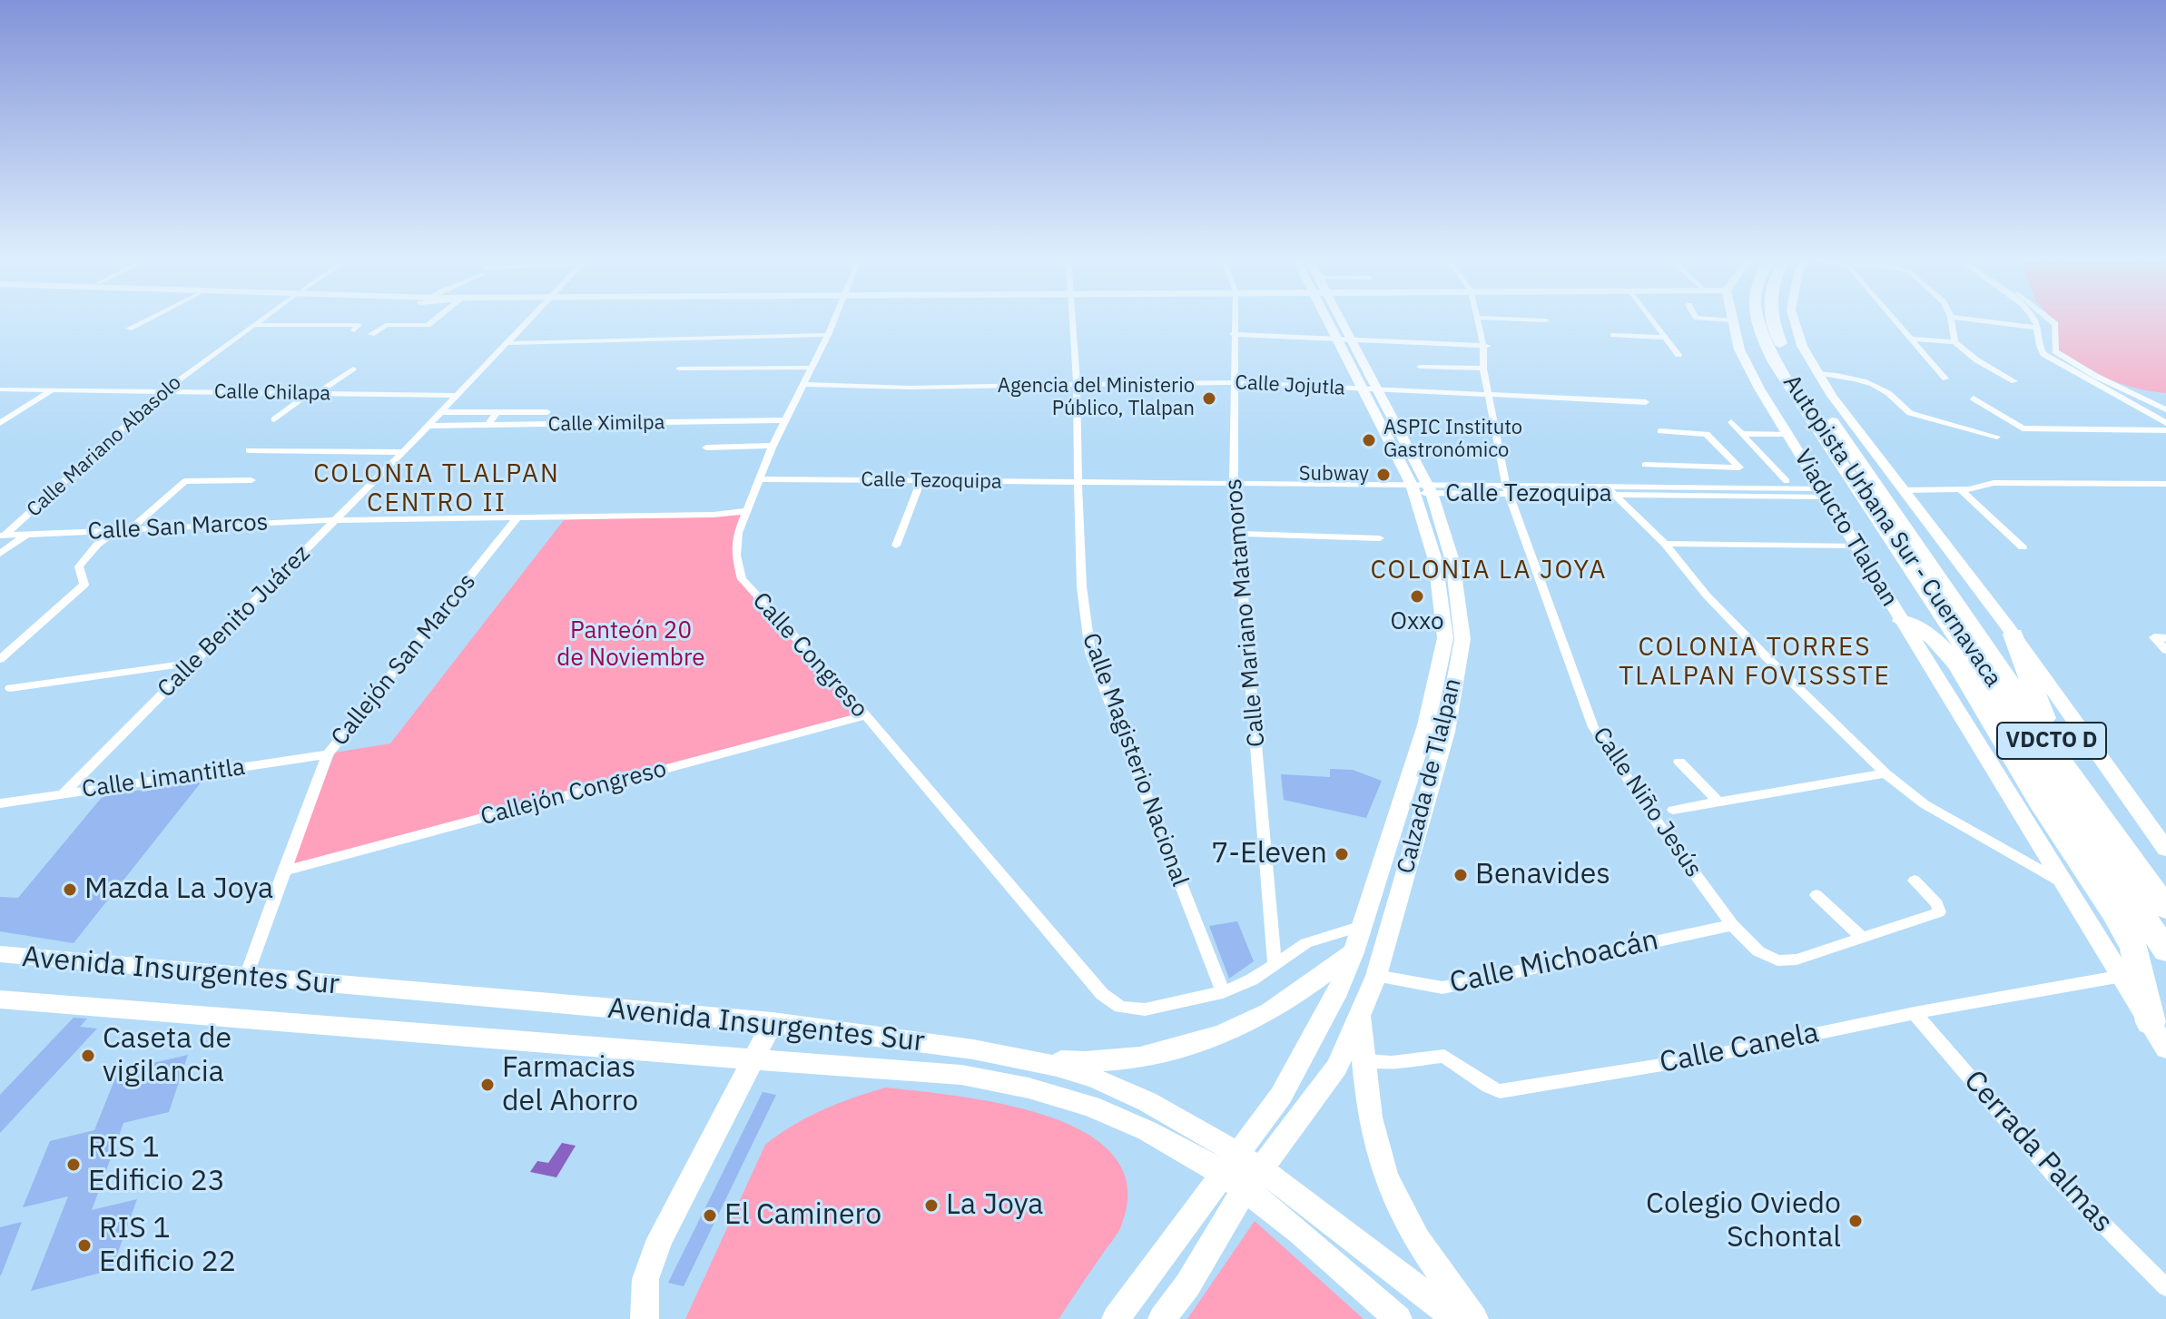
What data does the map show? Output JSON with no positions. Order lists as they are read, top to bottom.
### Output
{
  "streets": {
    "highway": ["Viaducto Tlalpan", "Autopista Urbana Sur - Cuernavaca", "VDCTO D"],
    "main road": ["Calzada de Tlalpan", "Avenida Insurgentes Sur"],
    "street": [
      "Calle Jojutla",
      "Calle Chilapa",
      "Calle Ximilpa",
      "Calle Mariano Abasolo",
      "Calle Tezoquipa",
      "Calle San Marcos",
      "Calle Mariano Matamoros",
      "Calle Benito Juárez",
      "Calle Congreso",
      "Callejón San Marcos",
      "Calle Magisterio Nacional",
      "Calle Limantitla",
      "Callejón Congreso",
      "Calle Niño Jesús",
      "Calle Michoacán",
      "Calle Canela",
      "Cerrada Palmas"
    ]
  },
  "crossings": [
    ["Calle Jojutla", "Calle Mariano Matamoros"],
    ["Calle Jojutla", "Calle Congreso"],
    ["Calle Jojutla", "Calle Magisterio Nacional"],
    ["Calle Jojutla", "Calzada de Tlalpan"],
    ["Calle Jojutla", "Calle Niño Jesús"],
    ["Calle Chilapa", "Calle Mariano Abasolo"],
    ["Calle Chilapa", "Calle Benito Juárez"],
    ["Calle Ximilpa", "Calle Benito Juárez"],
    ["Calle Ximilpa", "Calle Congreso"],
    ["Calle Mariano Abasolo", "Calle San Marcos"],
    ["Calle Tezoquipa", "Viaducto Tlalpan"],
    ["Calle Tezoquipa", "Calle Mariano Matamoros"],
    ["Calle Tezoquipa", "Calle Congreso"],
    ["Calle Tezoquipa", "Calle Magisterio Nacional"],
    ["Calle Tezoquipa", "Calzada de Tlalpan"],
    ["Calle Tezoquipa", "Calle Niño Jesús"],
    ["Calle San Marcos", "Calle Benito Juárez"],
    ["Calle San Marcos", "Calle Congreso"],
    ["Calle San Marcos", "Callejón San Marcos"],
    ["Viaducto Tlalpan", "Calle Canela"],
    ["Autopista Urbana Sur - Cuernavaca", "VDCTO D"],
    ["Calle Benito Juárez", "Calle Limantitla"],
    ["Calle Congreso", "Calle Magisterio Nacional"],
    ["Calle Congreso", "Callejón Congreso"],
    ["Callejón San Marcos", "Calle Limantitla"],
    ["Callejón San Marcos", "Callejón Congreso"],
    ["Callejón San Marcos", "Avenida Insurgentes Sur"],
    ["Calzada de Tlalpan", "Calle Michoacán"],
    ["Calle Niño Jesús", "Calle Michoacán"],
    ["Calle Canela", "Cerrada Palmas"]
  ],
  "districts": ["COLONIA TLALPAN CENTRO II", "COLONIA LA JOYA", "COLONIA TORRES TLALPAN FOVISSSTE"],
  "parks": ["Panteón 20 de Noviembre"],
  "places": [
    "Agencia del Ministerio Público, Tlalpan",
    "ASPIC Instituto Gastronómico",
    "Subway",
    "Oxxo",
    "7-Eleven",
    "Benavides",
    "Mazda La Joya",
    "Caseta de vigilancia",
    "Farmacias del Ahorro",
    "RIS 1 Edificio 23",
    "La Joya",
    "El Caminero",
    "Colegio Oviedo Schontal",
    "RIS 1 Edificio 22"
  ]
}
